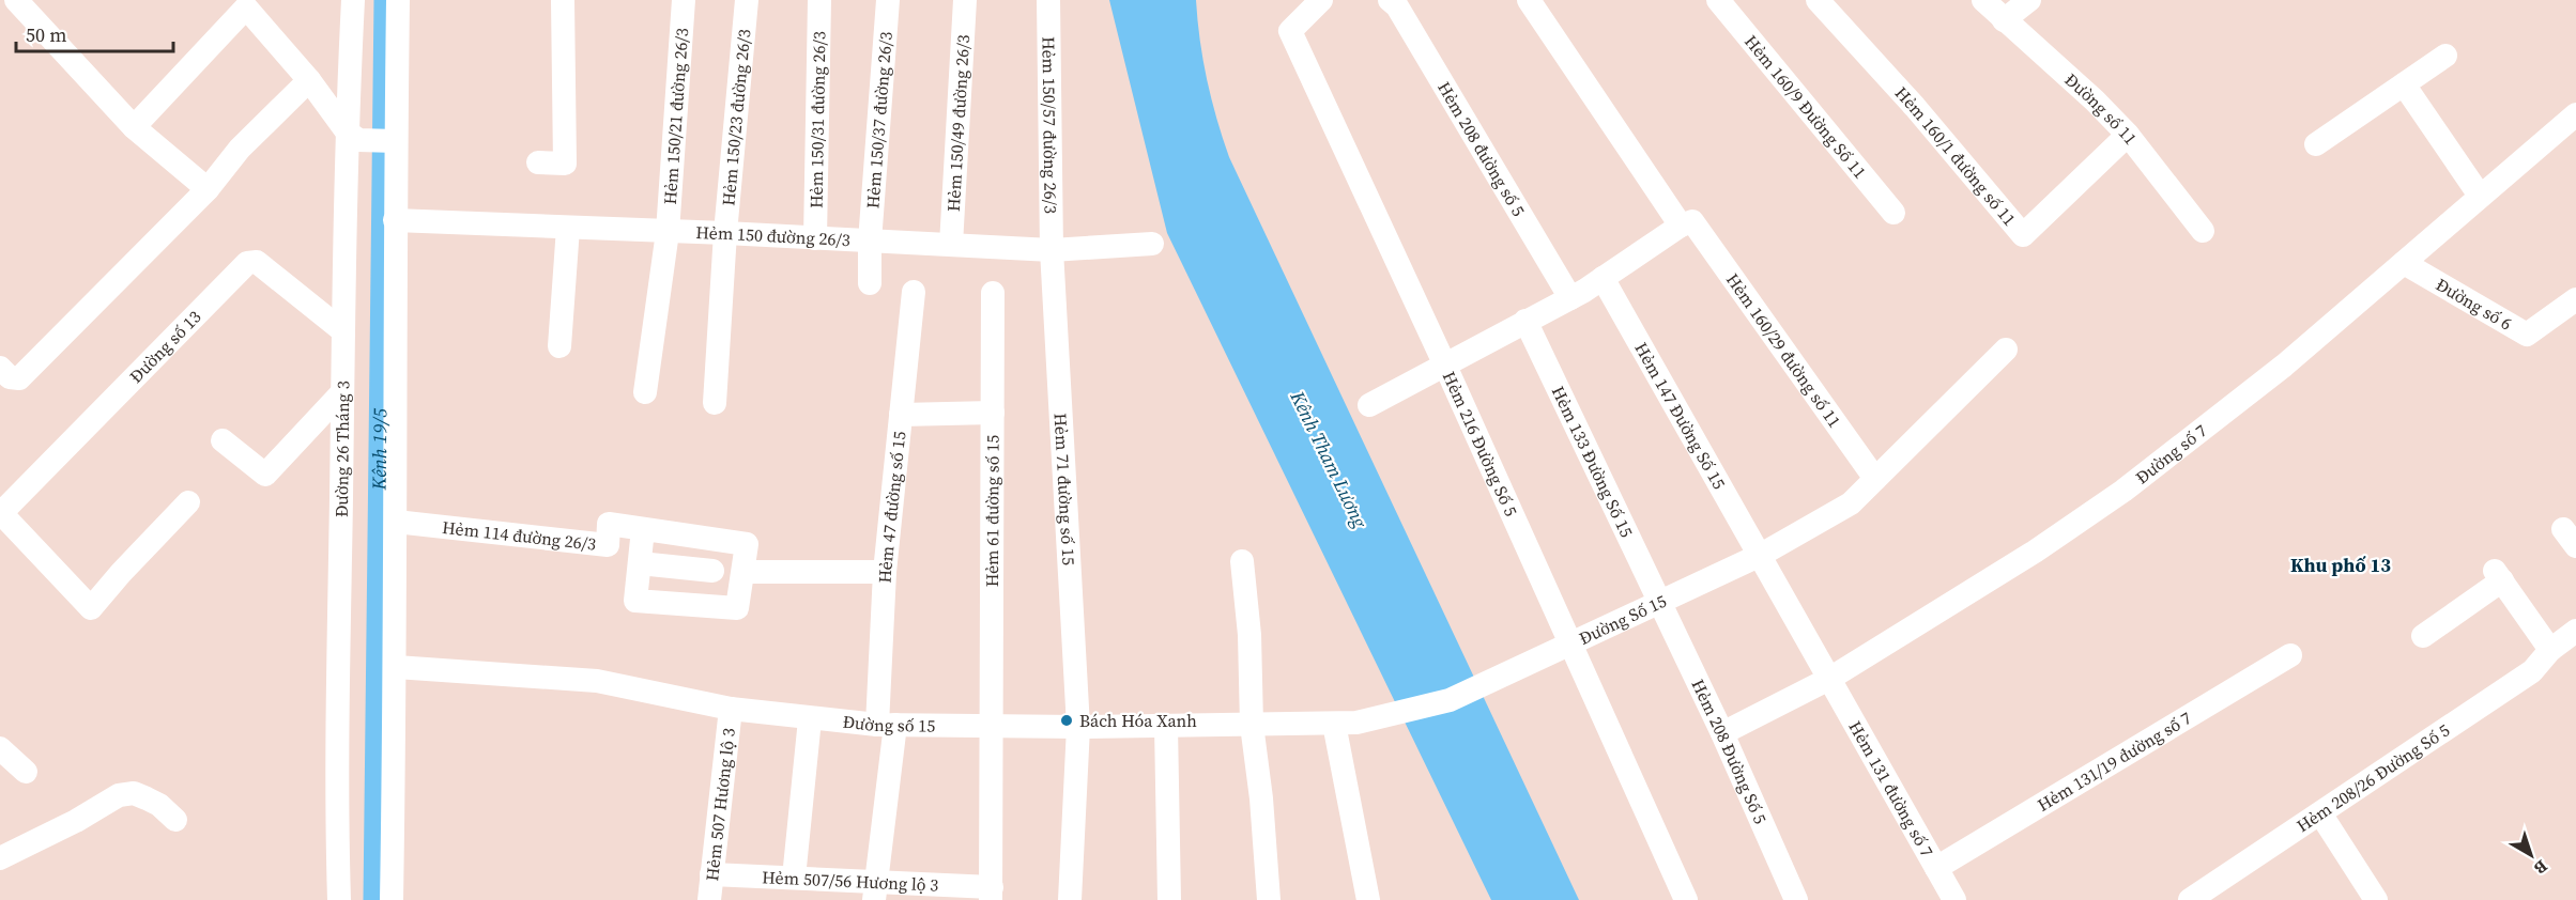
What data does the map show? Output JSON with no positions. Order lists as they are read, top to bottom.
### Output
{
  "streets": {
    "street": [
      "Hẻm 160/9 Đường Số 11",
      "Đường số 11",
      "Hẻm 150/21 đường 26/3",
      "Hẻm 150/23 đường 26/3",
      "Hẻm 150/31 đường 26/3",
      "Hẻm 150/37 đường 26/3",
      "Hẻm 150/49 đường 26/3",
      "Hẻm 150/57 đường 26/3",
      "Hẻm 208 đường số 5",
      "Hẻm 160/1 đường số 11",
      "Hẻm 150 đường 26/3",
      "Đường số 6",
      "Đường số 13",
      "Hẻm 160/29 đường số 11",
      "Hẻm 147 Đường Số 15",
      "Hẻm 216 Đường Số 5",
      "Đường 26 Tháng 3",
      "Đường số 7",
      "Hẻm 133 Đường Số 15",
      "Hẻm 71 đường số 15",
      "Hẻm 47 đường số 15",
      "Hẻm 61 đường số 15",
      "Hẻm 114 đường 26/3",
      "Đường Số 15",
      "Đường số 15",
      "Hẻm 208 Đường Số 5",
      "Hẻm 131/19 đường số 7",
      "Hẻm 208/26 Đường Số 5",
      "Hẻm 131 đường số 7",
      "Hẻm 507 Hương lộ 3",
      "Hẻm 507/56 Hương lộ 3"
    ]
  },
  "crossings": [
    ["Đường số 11", "Hẻm 160/1 đường số 11"],
    ["Hẻm 150/21 đường 26/3", "Hẻm 150 đường 26/3"],
    ["Hẻm 150/23 đường 26/3", "Hẻm 150 đường 26/3"],
    ["Hẻm 150/31 đường 26/3", "Hẻm 150 đường 26/3"],
    ["Hẻm 150/37 đường 26/3", "Hẻm 150 đường 26/3"],
    ["Hẻm 150/49 đường 26/3", "Hẻm 150 đường 26/3"],
    ["Hẻm 150/57 đường 26/3", "Hẻm 150 đường 26/3"],
    ["Hẻm 150/57 đường 26/3", "Hẻm 71 đường số 15"],
    ["Hẻm 150 đường 26/3", "Hẻm 71 đường số 15"],
    ["Đường số 6", "Đường số 7"],
    ["Đường số 13", "Đường 26 Tháng 3"],
    ["Hẻm 160/29 đường số 11", "Đường Số 15"],
    ["Hẻm 147 Đường Số 15", "Đường số 7"],
    ["Hẻm 147 Đường Số 15", "Đường Số 15"],
    ["Hẻm 147 Đường Số 15", "Hẻm 131 đường số 7"],
    ["Hẻm 216 Đường Số 5", "Đường Số 15"],
    ["Đường số 7", "Hẻm 208 Đường Số 5"],
    ["Đường số 7", "Hẻm 131 đường số 7"],
    ["Hẻm 133 Đường Số 15", "Đường Số 15"],
    ["Hẻm 133 Đường Số 15", "Hẻm 208 Đường Số 5"],
    ["Hẻm 71 đường số 15", "Đường số 15"],
    ["Hẻm 47 đường số 15", "Đường số 15"],
    ["Hẻm 47 đường số 15", "Hẻm 507/56 Hương lộ 3"],
    ["Hẻm 61 đường số 15", "Đường số 15"],
    ["Hẻm 61 đường số 15", "Hẻm 507/56 Hương lộ 3"],
    ["Đường Số 15", "Đường số 15"],
    ["Đường Số 15", "Hẻm 208 Đường Số 5"],
    ["Đường số 15", "Hẻm 507 Hương lộ 3"],
    ["Hẻm 131/19 đường số 7", "Hẻm 131 đường số 7"],
    ["Hẻm 507 Hương lộ 3", "Hẻm 507/56 Hương lộ 3"]
  ],
  "districts": ["Khu phố 13"],
  "water": ["Kênh 19/5", "Kênh Tham Lương"],
  "places": ["Bách Hóa Xanh"],
  "scale_bar": "50 m",
  "north": "bottom right"
}
